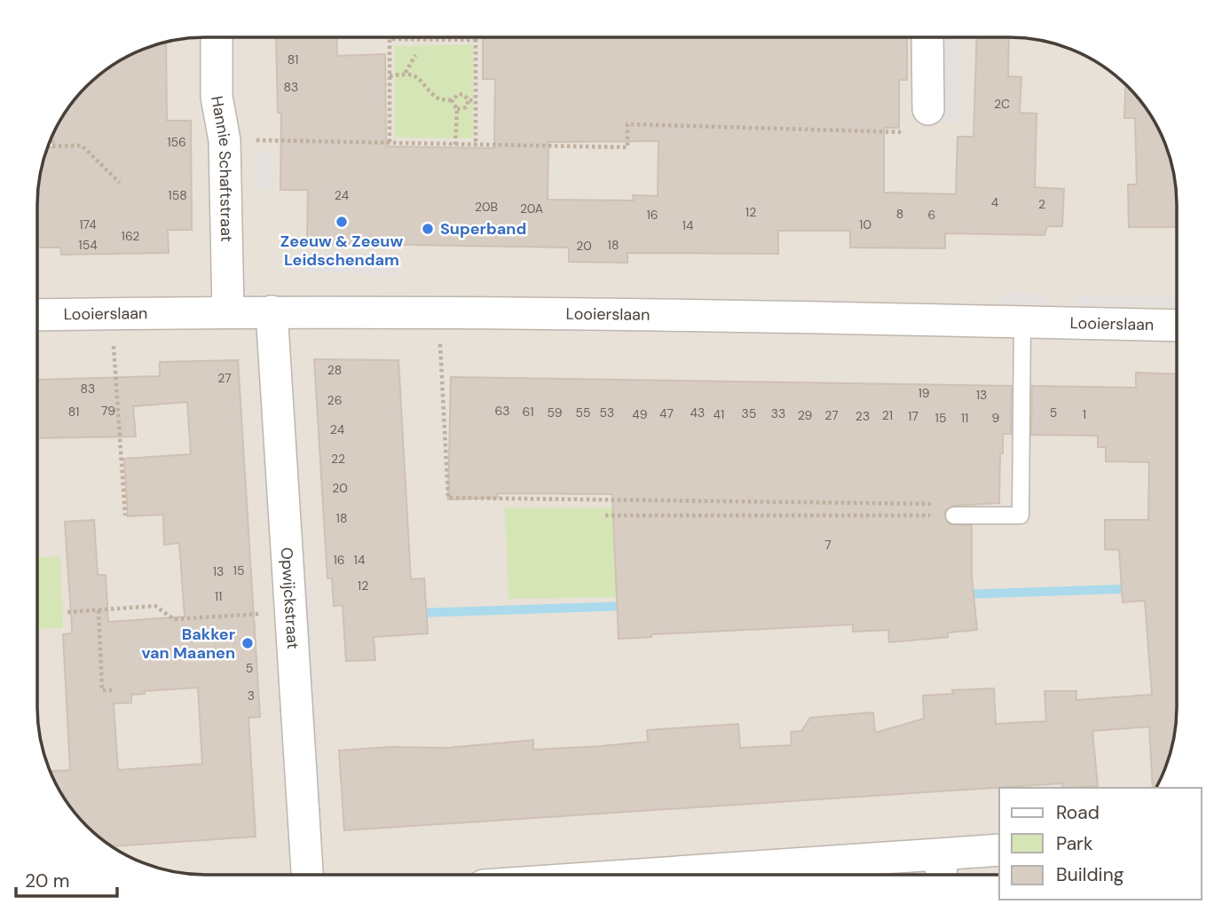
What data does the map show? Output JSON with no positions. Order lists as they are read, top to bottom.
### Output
{
  "streets": {
    "street": ["Hannie Schaftstraat", "Looierslaan", "Opwijckstraat"]
  },
  "crossings": [
    ["Hannie Schaftstraat", "Looierslaan"],
    ["Looierslaan", "Opwijckstraat"]
  ],
  "places": ["Zeeuw & Zeeuw Leidschendam", "Superband", "Bakker van Maanen"],
  "house_numbers": [
    "81",
    "83",
    "2C",
    "156",
    "158",
    "24",
    "4",
    "2",
    "20B",
    "20A",
    "12",
    "8",
    "16",
    "6",
    "174",
    "10",
    "14",
    "162",
    "154",
    "18",
    "20",
    "28",
    "27",
    "83",
    "19",
    "13",
    "26",
    "79",
    "63",
    "81",
    "61",
    "59",
    "55",
    "53",
    "43",
    "5",
    "47",
    "35",
    "33",
    "49",
    "41",
    "1",
    "29",
    "27",
    "21",
    "23",
    "17",
    "15",
    "11",
    "9",
    "24",
    "22",
    "20",
    "18",
    "7",
    "16",
    "14",
    "15",
    "13",
    "12",
    "11",
    "5",
    "3"
  ],
  "legend": ["Road", "Park", "Building"],
  "scale_bar": "20 m"
}
